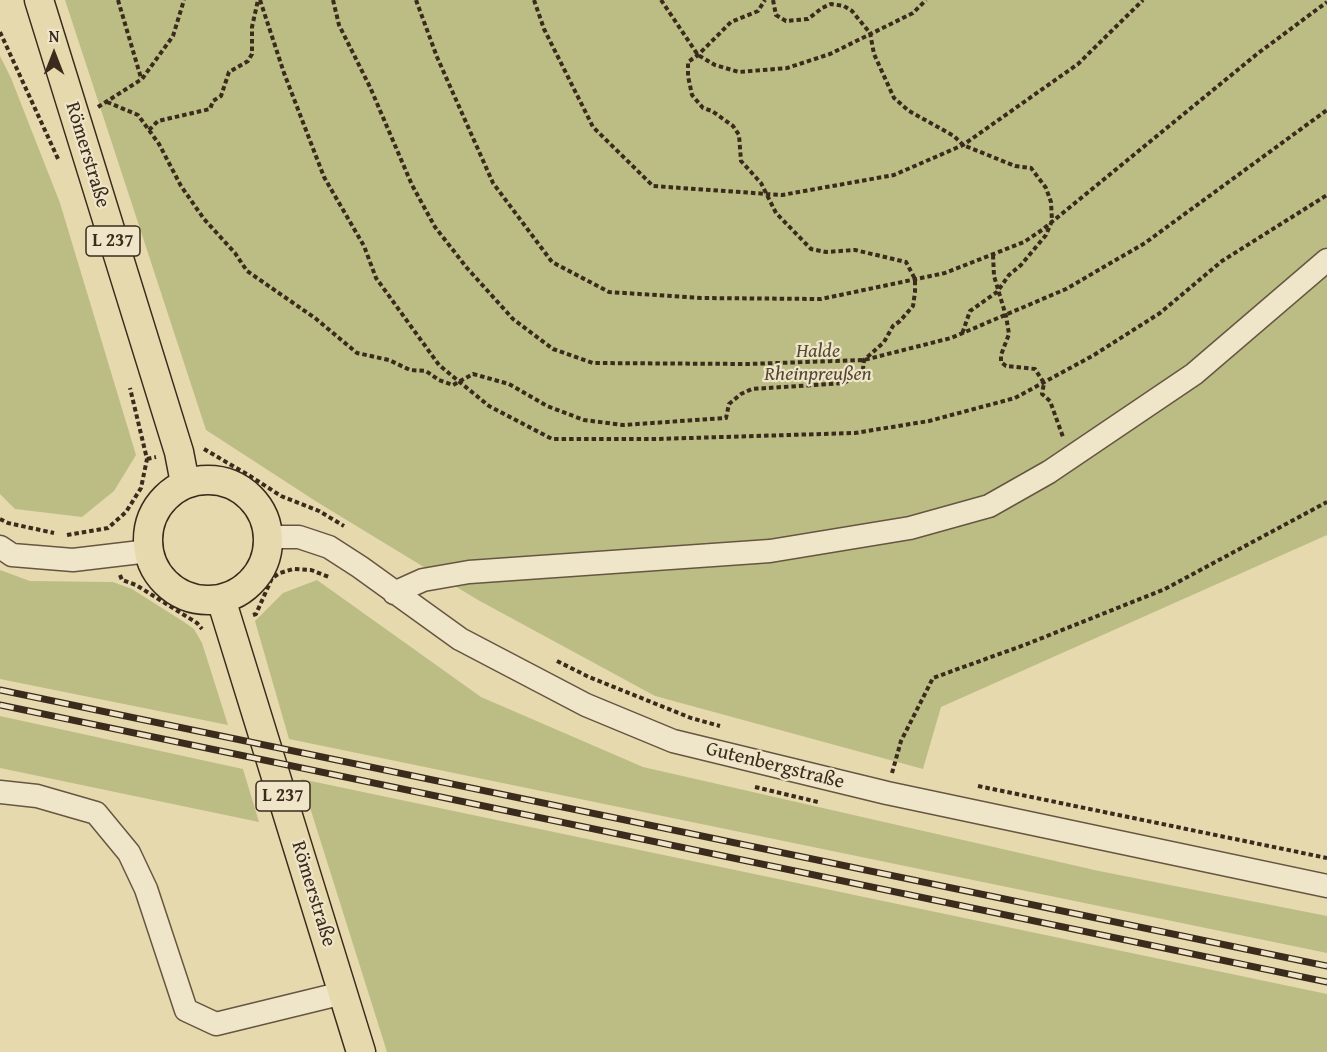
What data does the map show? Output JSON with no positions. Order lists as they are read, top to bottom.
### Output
{
  "streets": {
    "main road": ["Römerstraße", "L 237"],
    "street": ["Gutenbergstraße"]
  },
  "crossings": [
    ["Römerstraße", "Gutenbergstraße"]
  ],
  "parks": ["Halde Rheinpreußen"],
  "north": "top"
}
